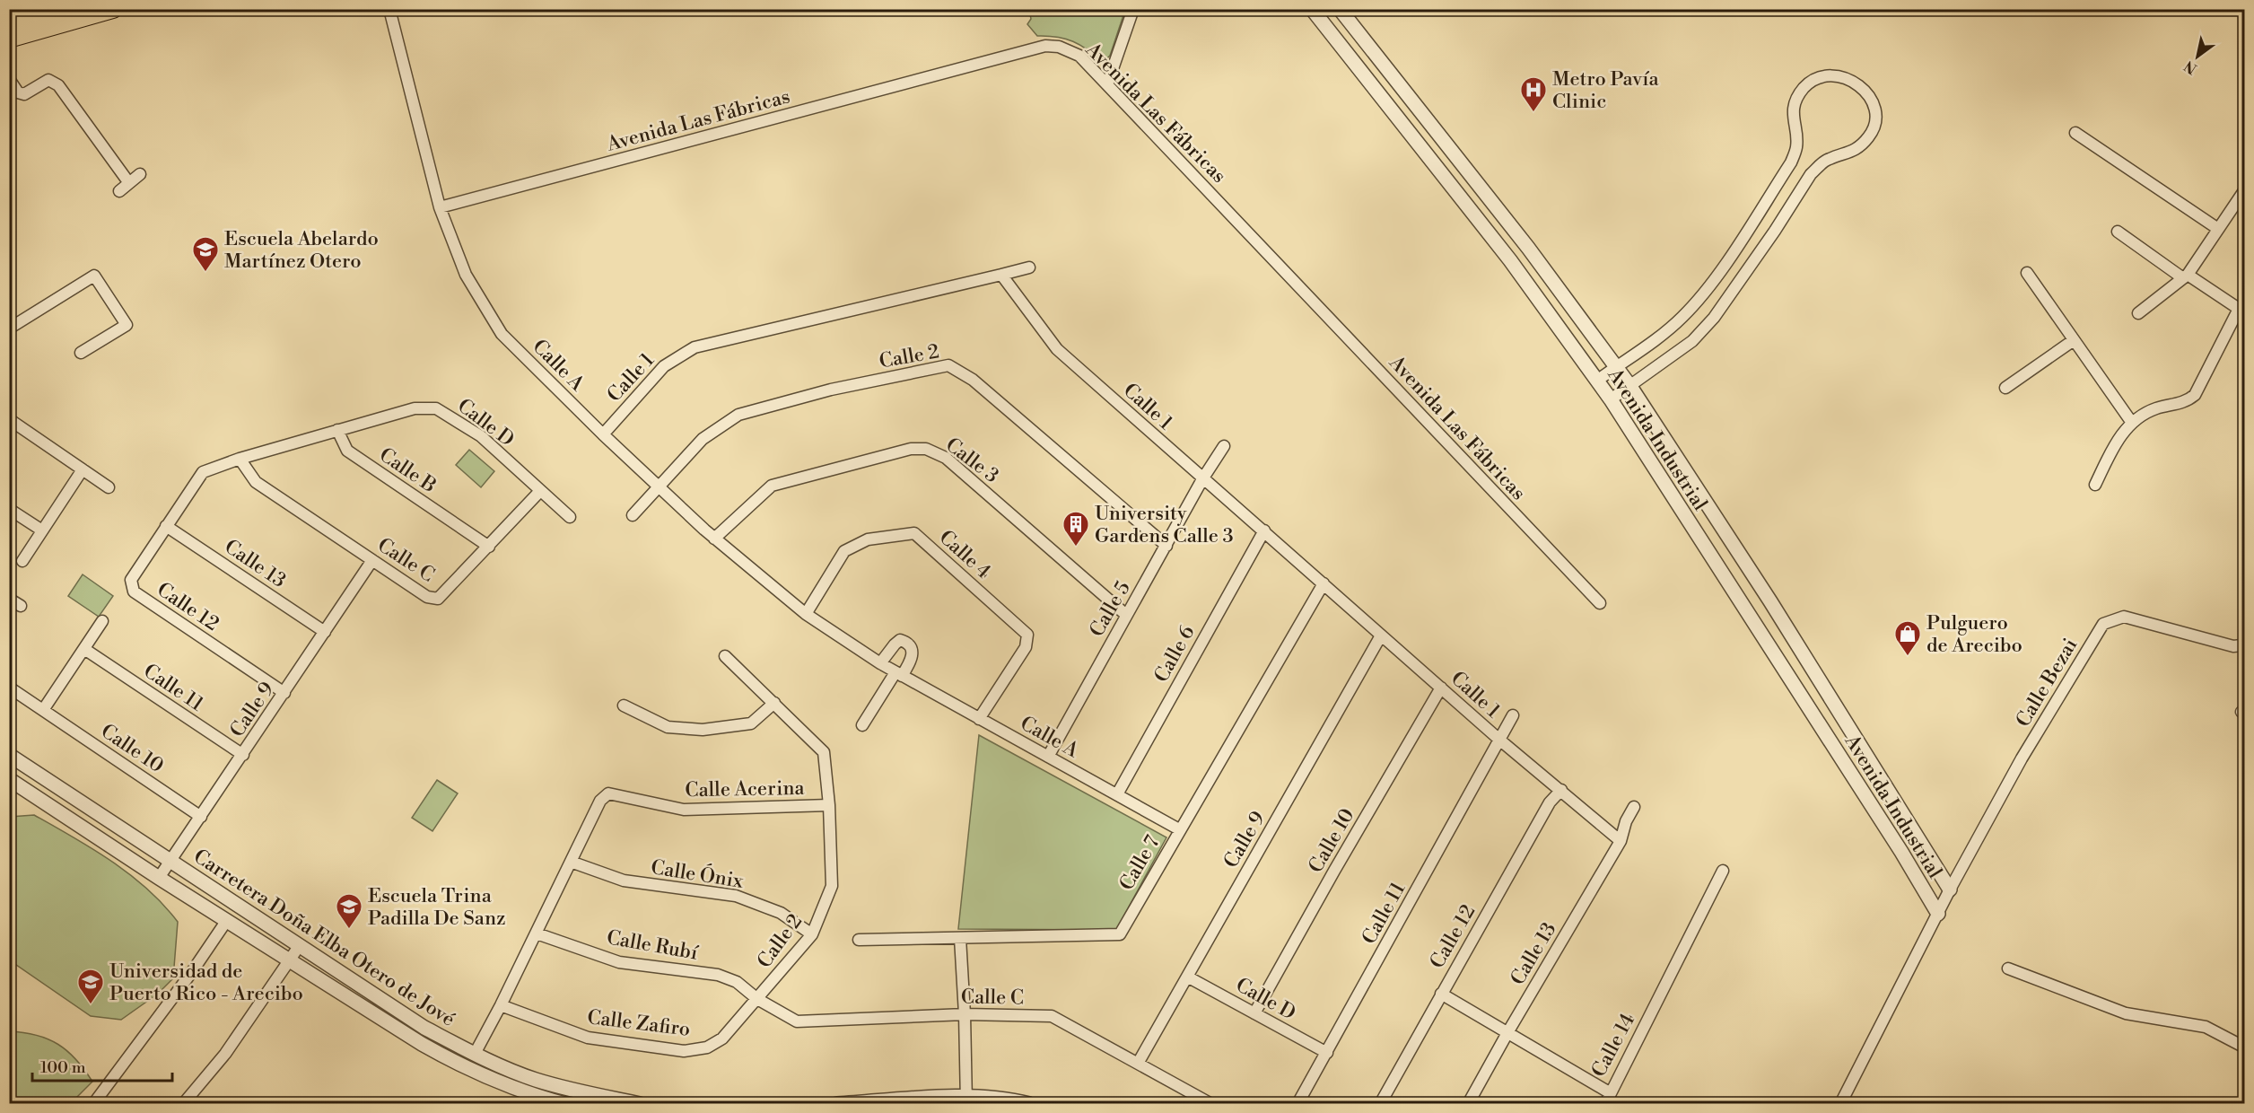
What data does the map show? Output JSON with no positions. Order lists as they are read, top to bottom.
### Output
{
  "streets": {
    "street": [
      "Avenida Las Fábricas",
      "Calle 2",
      "Calle A",
      "Calle 1",
      "Calle D",
      "Avenida Industrial",
      "Calle 3",
      "Calle B",
      "Calle 4",
      "Calle C",
      "Calle 13",
      "Calle 12",
      "Calle 5",
      "Calle 6",
      "Calle Bezai",
      "Calle 11",
      "Calle 9",
      "Calle 10",
      "Calle Acerina",
      "Calle 7",
      "Calle Ónix",
      "Carretera Doña Elba Otero de Jové",
      "Calle Rubí",
      "Calle Zafiro",
      "Calle 14"
    ]
  },
  "crossings": [
    ["Avenida Las Fábricas", "Calle A"],
    ["Calle 2", "Calle A"],
    ["Calle 2", "Calle C"],
    ["Calle 2", "Calle 5"],
    ["Calle 2", "Calle Acerina"],
    ["Calle 2", "Calle Ónix"],
    ["Calle 2", "Calle Rubí"],
    ["Calle 2", "Calle Zafiro"],
    ["Calle A", "Calle 1"],
    ["Calle A", "Calle 3"],
    ["Calle A", "Calle 4"],
    ["Calle A", "Calle 5"],
    ["Calle A", "Calle 6"],
    ["Calle A", "Calle 7"],
    ["Calle 1", "Calle 13"],
    ["Calle 1", "Calle 12"],
    ["Calle 1", "Calle 5"],
    ["Calle 1", "Calle 6"],
    ["Calle 1", "Calle 11"],
    ["Calle 1", "Calle 9"],
    ["Calle 1", "Calle 10"],
    ["Calle 1", "Calle 7"],
    ["Calle D", "Calle B"],
    ["Calle D", "Calle C"],
    ["Calle D", "Calle 11"],
    ["Calle D", "Calle 9"],
    ["Calle D", "Calle 10"],
    ["Avenida Industrial", "Calle Bezai"],
    ["Calle 3", "Calle 5"],
    ["Calle B", "Calle C"],
    ["Calle C", "Calle 12"],
    ["Calle C", "Calle 9"],
    ["Calle C", "Calle Rubí"],
    ["Calle C", "Calle Zafiro"],
    ["Calle 13", "Calle 12"],
    ["Calle 13", "Calle 9"],
    ["Calle 13", "Calle 14"],
    ["Calle 12", "Calle 9"],
    ["Calle 12", "Calle 14"],
    ["Calle 11", "Calle 9"],
    ["Calle 9", "Calle 10"],
    ["Calle 9", "Carretera Doña Elba Otero de Jové"],
    ["Calle Acerina", "Calle Ónix"],
    ["Calle Rubí", "Calle Zafiro"]
  ],
  "places": {
    "hospital": ["Metro Pavía Clinic"],
    "school or university": ["Escuela Abelardo Martínez Otero", "Escuela Trina Padilla De Sanz", "Universidad de Puerto Rico - Arecibo"],
    "building": ["University Gardens Calle 3"],
    "shop": ["Pulguero de Arecibo"]
  },
  "scale_bar": "100 m",
  "north": "bottom left"
}
